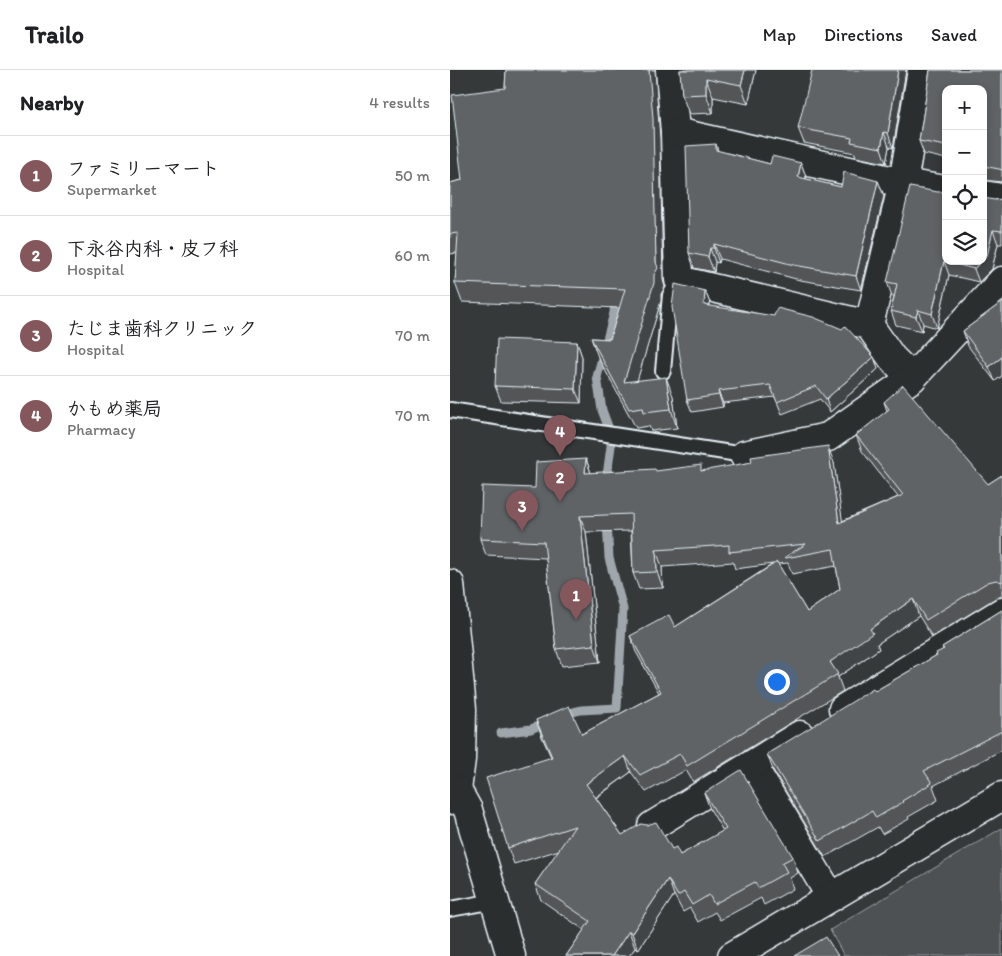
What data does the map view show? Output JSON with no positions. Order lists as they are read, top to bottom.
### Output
{
  "page": {
    "header": "Trailo",
    "nav": ["Map", "Directions", "Saved"],
    "heading": ["Nearby", "4 results"],
    "map_buttons": ["+", "−"],
    "list": [
      {
        "mark": "1",
        "name": "ファミリーマート",
        "note": "Supermarket",
        "value": "50 m"
      },
      {
        "mark": "2",
        "name": "下永谷内科・皮フ科",
        "note": "Hospital",
        "value": "60 m"
      },
      {
        "mark": "3",
        "name": "たじま歯科クリニック",
        "note": "Hospital",
        "value": "70 m"
      },
      {
        "mark": "4",
        "name": "かもめ薬局",
        "note": "Pharmacy",
        "value": "70 m"
      }
    ],
    "pins": [
      "4",
      "2",
      "3",
      "1"
    ]
  }
}
